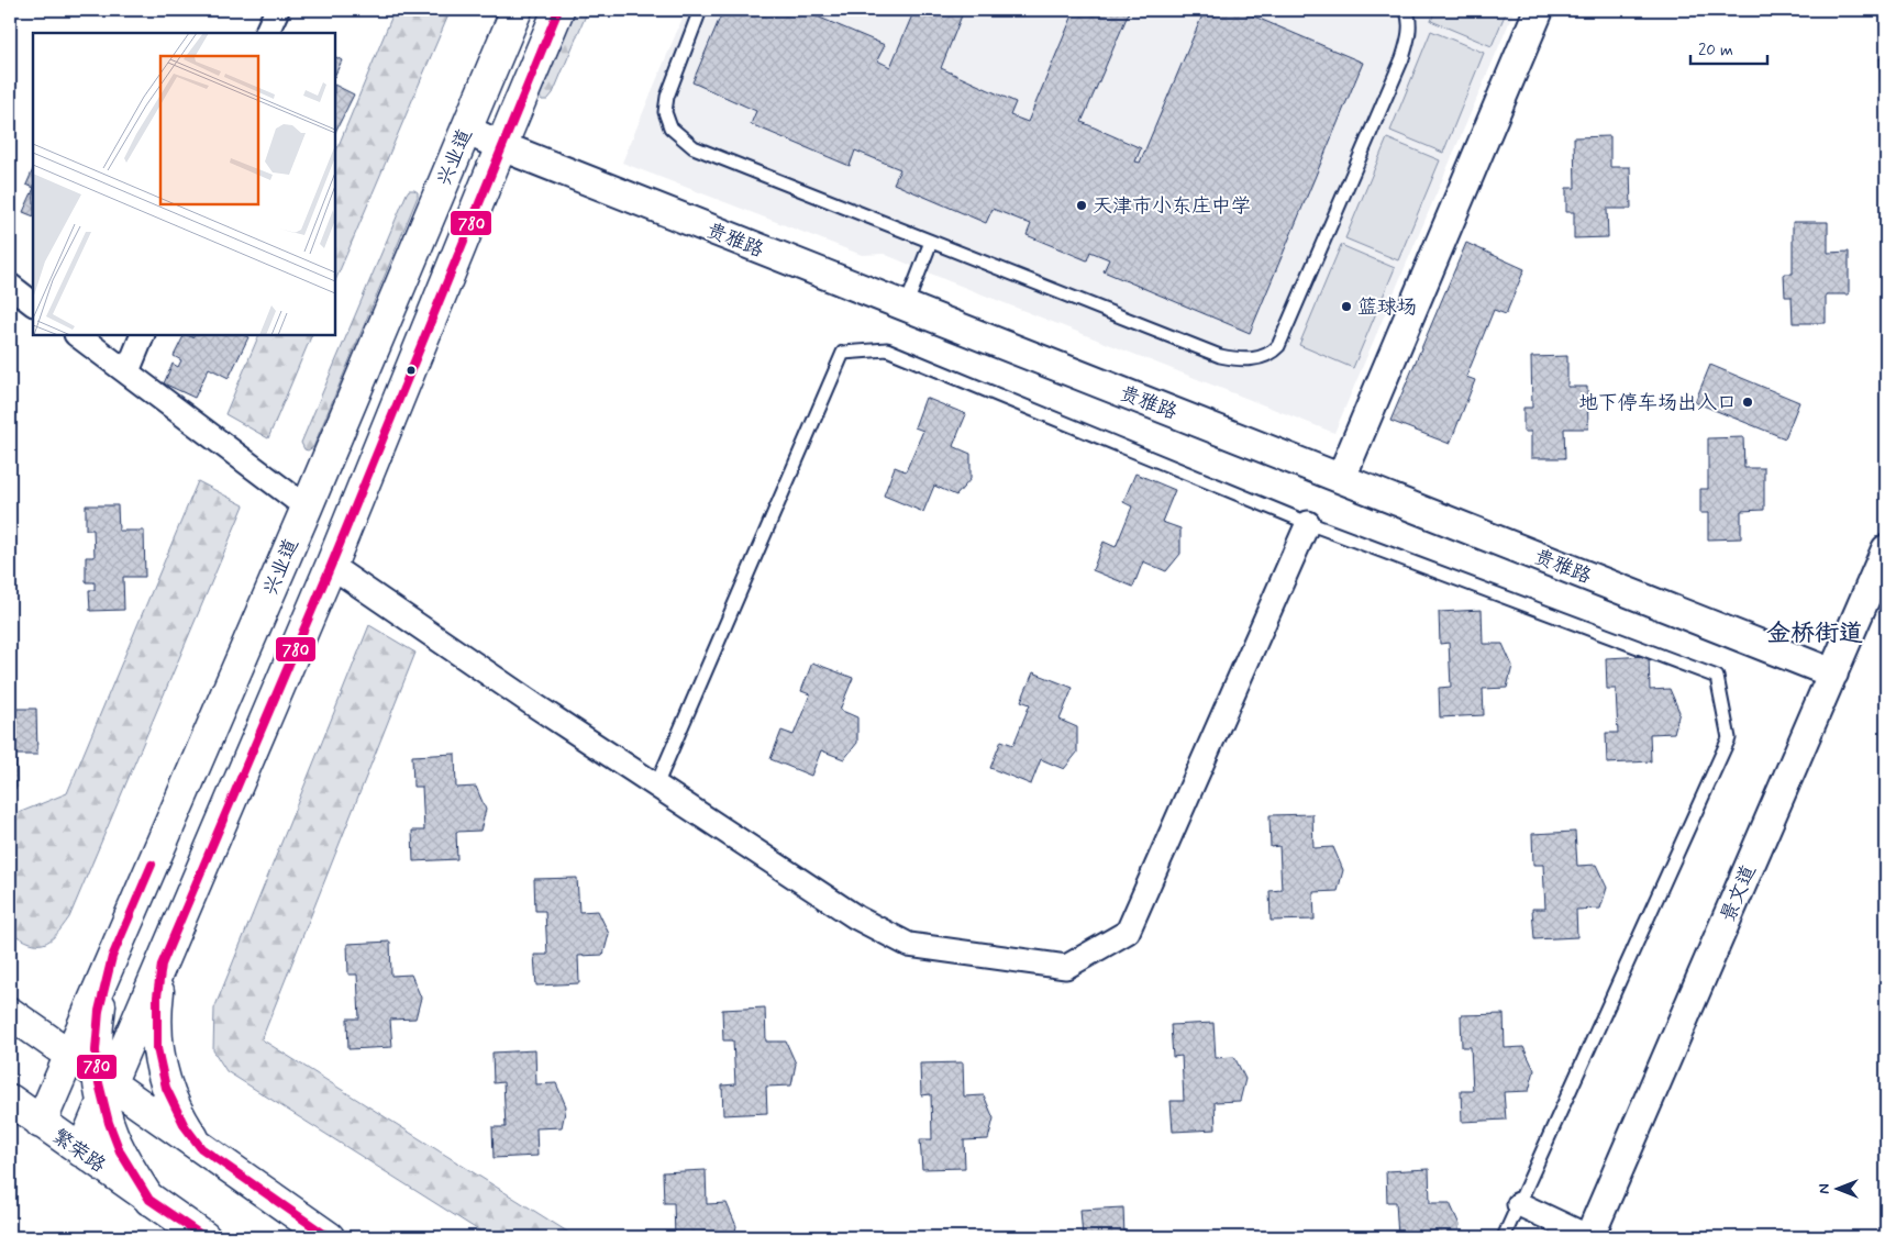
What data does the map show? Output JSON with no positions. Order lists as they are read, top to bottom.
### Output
{
  "streets": {
    "main road": ["兴业道", "繁荣路"],
    "street": ["贵雅路", "景文道"]
  },
  "crossings": [
    ["兴业道", "贵雅路"],
    ["兴业道", "繁荣路"],
    ["贵雅路", "景文道"]
  ],
  "districts": ["金桥街道"],
  "places": ["天津市小东庄中学", "篮球场", "地下停车场出入口"],
  "lines": ["transit line 780"],
  "scale_bar": "20 m",
  "north": "left"
}
